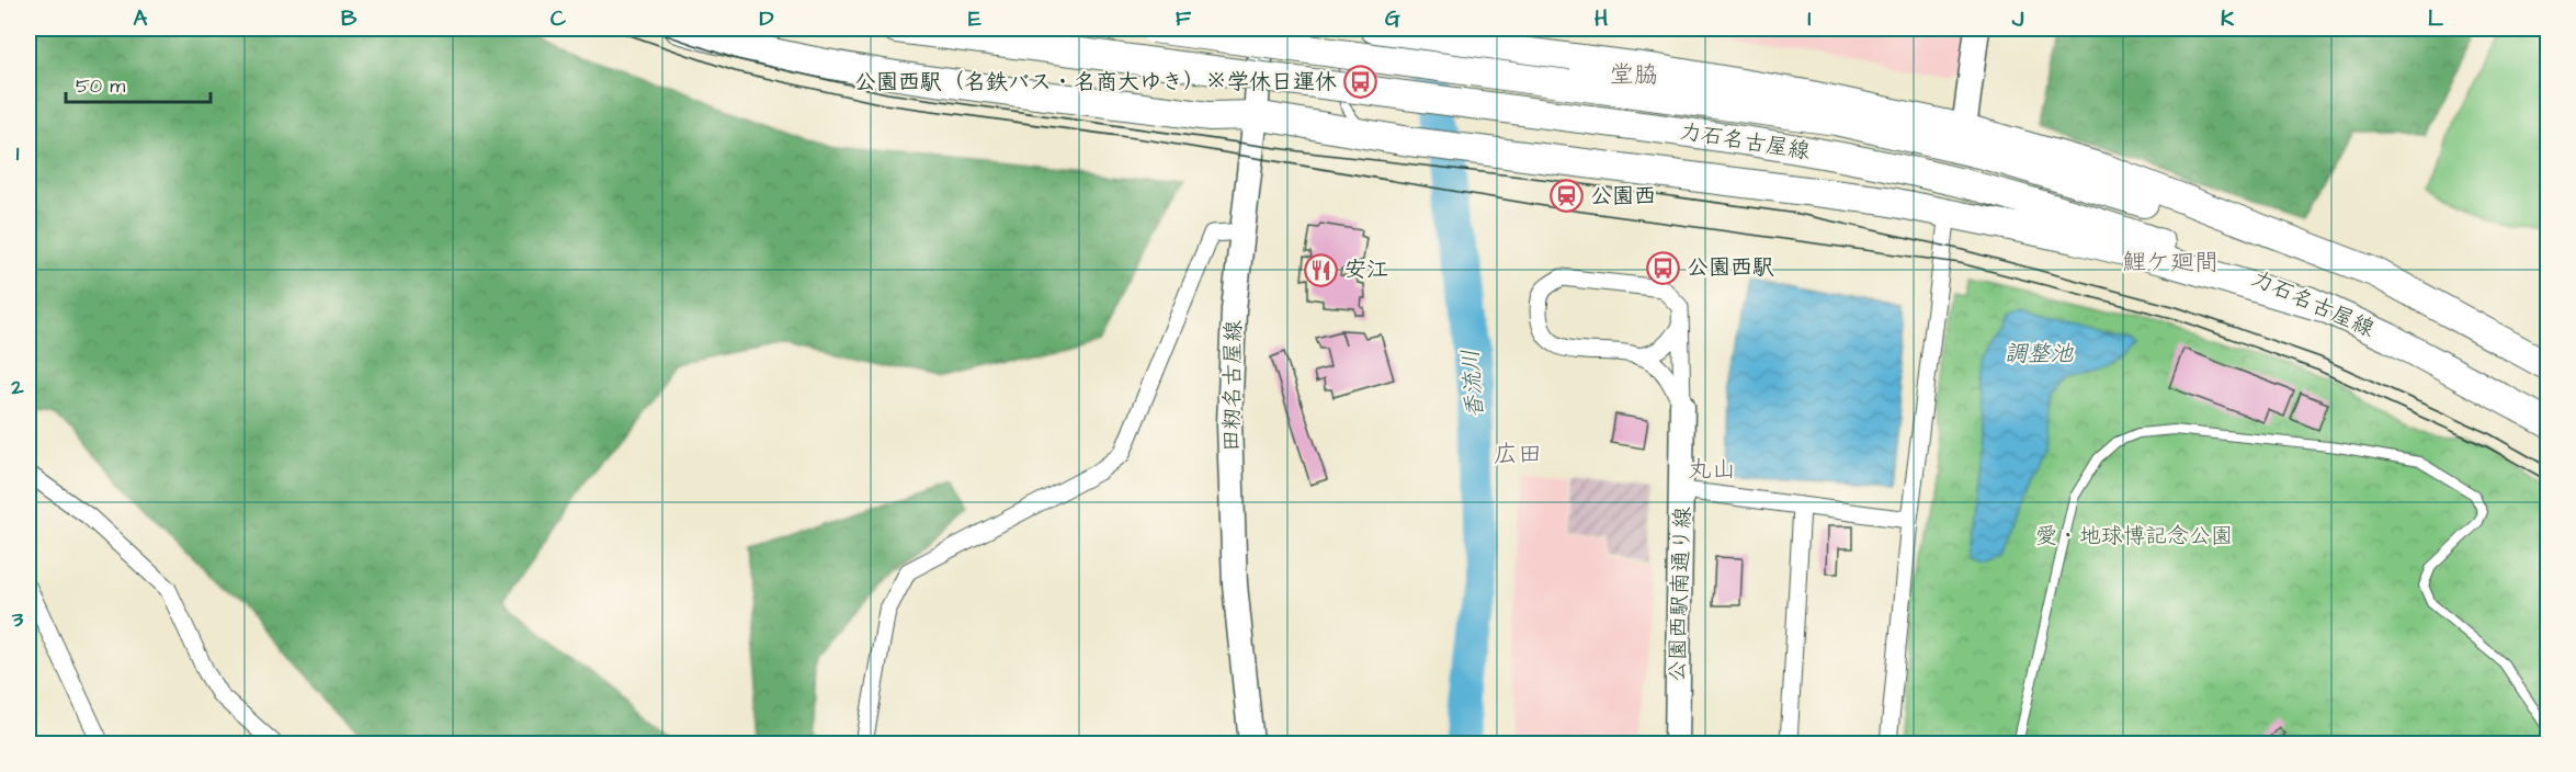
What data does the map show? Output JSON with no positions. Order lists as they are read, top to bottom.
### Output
{
  "streets": {
    "main road": ["力石名古屋線", "田籾名古屋線", "公園西駅南通り線"]
  },
  "districts": [
    "堂脇",
    "鯉ケ廻間",
    "広田",
    "丸山"
  ],
  "water": ["調整池", "香流川"],
  "parks": ["愛・地球博記念公園"],
  "places": {
    "bus stop": ["公園西駅（名鉄バス・名商大ゆき）※学休日運休", "公園西駅"],
    "station": ["公園西"],
    "restaurant": ["安江"]
  },
  "scale_bar": "50 m",
  "grid": {
    "columns": [
      "A",
      "B",
      "C",
      "D",
      "E",
      "F",
      "G",
      "H",
      "I",
      "J",
      "K",
      "L"
    ],
    "rows": ["1", "2", "3"]
  }
}
